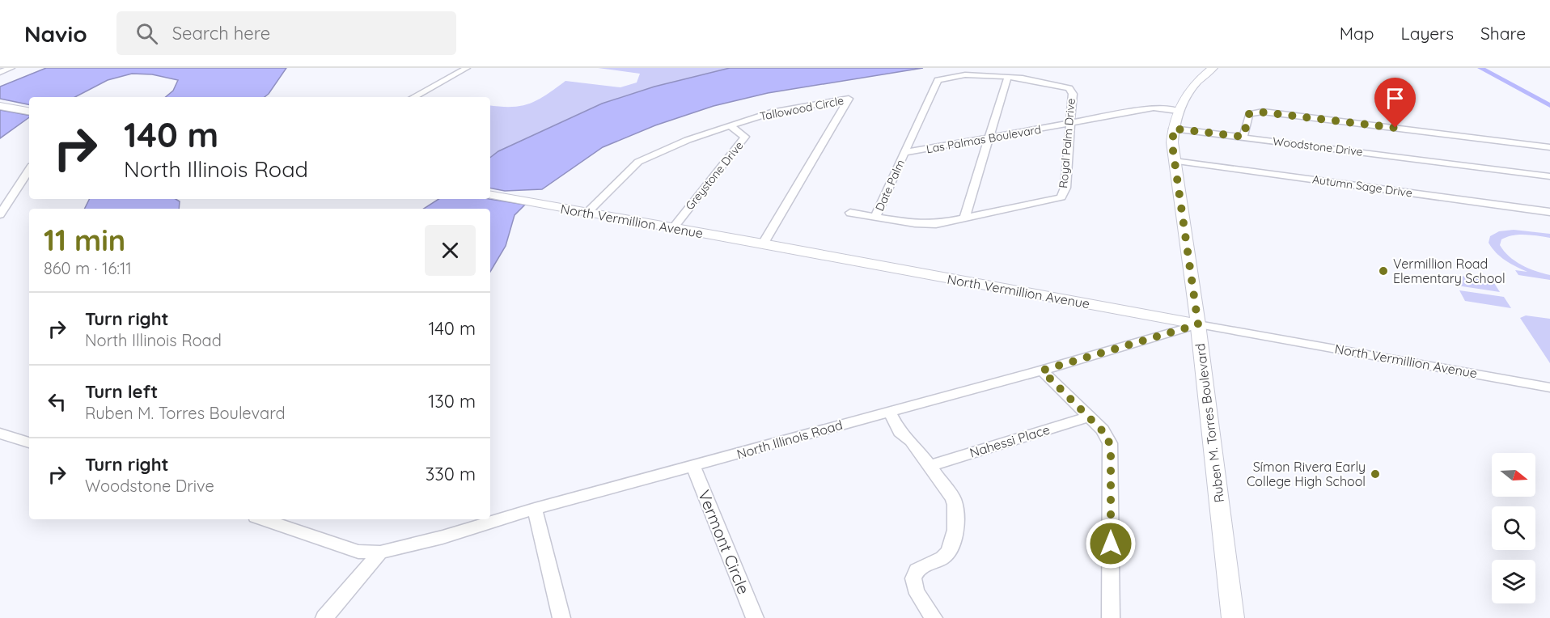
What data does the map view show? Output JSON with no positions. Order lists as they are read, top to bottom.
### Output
{
  "streets": {
    "main road": ["North Vermillion Avenue", "Ruben M. Torres Boulevard"],
    "street": [
      "Tallowood Circle",
      "Las Palmas Boulevard",
      "Royal Palm Drive",
      "Woodstone Drive",
      "Greystone Drive",
      "Date Palm",
      "Autumn Sage Drive",
      "North Illinois Road",
      "Nahessi Place",
      "Vermont Circle"
    ]
  },
  "crossings": [
    ["Tallowood Circle", "Greystone Drive"],
    ["Tallowood Circle", "North Vermillion Avenue"],
    ["Las Palmas Boulevard", "Royal Palm Drive"],
    ["Las Palmas Boulevard", "Date Palm"],
    ["Las Palmas Boulevard", "Ruben M. Torres Boulevard"],
    ["Royal Palm Drive", "Date Palm"],
    ["Woodstone Drive", "Ruben M. Torres Boulevard"],
    ["Greystone Drive", "North Vermillion Avenue"],
    ["Autumn Sage Drive", "Ruben M. Torres Boulevard"],
    ["North Vermillion Avenue", "Ruben M. Torres Boulevard"],
    ["North Vermillion Avenue", "North Illinois Road"],
    ["Ruben M. Torres Boulevard", "North Illinois Road"],
    ["North Illinois Road", "Vermont Circle"]
  ],
  "places": ["Vermillion Road Elementary School", "Símon Rivera Early College High School"],
  "north": "right",
  "page": {
    "header": "Navio",
    "search": "Search here",
    "nav": ["Map", "Layers", "Share"],
    "turn": ["140 m", "North Illinois Road"],
    "heading": ["11 min", "860 m · 16:11"],
    "list": [
      {
        "name": "Turn right",
        "note": "North Illinois Road",
        "value": "140 m"
      },
      {
        "name": "Turn left",
        "note": "Ruben M. Torres Boulevard",
        "value": "130 m"
      },
      {
        "name": "Turn right",
        "note": "Woodstone Drive",
        "value": "330 m"
      }
    ]
  }
}
